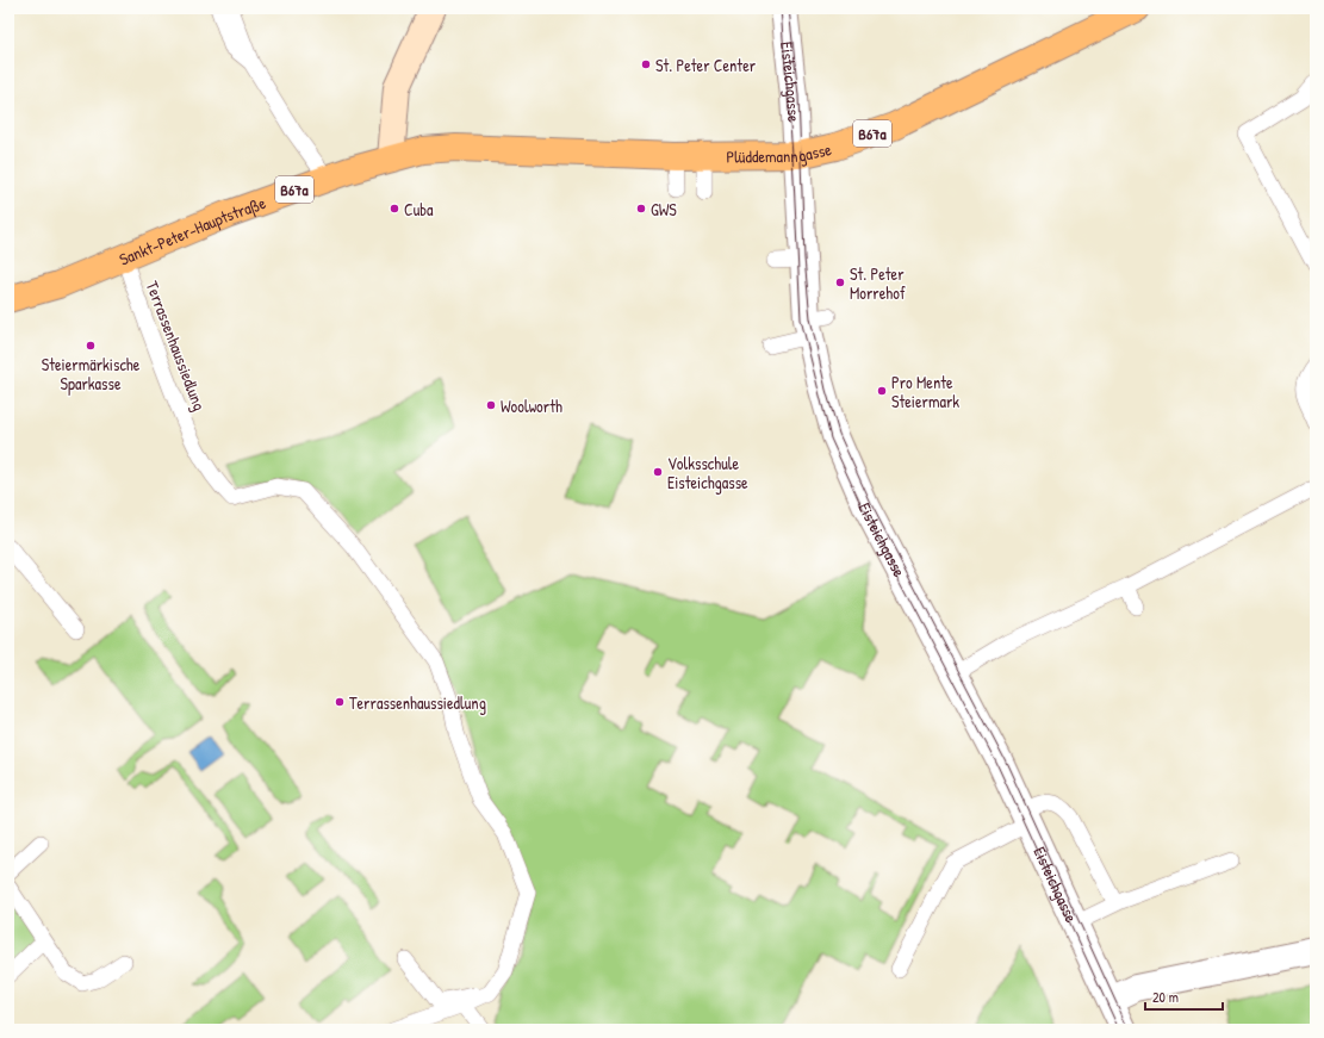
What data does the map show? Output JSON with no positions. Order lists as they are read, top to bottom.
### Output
{
  "streets": {
    "main road": ["B67a", "Plüddemanngasse", "Sankt-Peter-Hauptstraße"],
    "street": ["Eisteichgasse"],
    "lane": ["Terrassenhaussiedlung"]
  },
  "crossings": [
    ["Eisteichgasse", "Plüddemanngasse"],
    ["Plüddemanngasse", "Sankt-Peter-Hauptstraße"],
    ["Sankt-Peter-Hauptstraße", "Terrassenhaussiedlung"]
  ],
  "places": [
    "St. Peter Center",
    "Cuba",
    "GWS",
    "St. Peter Morrehof",
    "Steiermärkische Sparkasse",
    "Pro Mente Steiermark",
    "Woolworth",
    "Volksschule Eisteichgasse",
    "Terrassenhaussiedlung"
  ],
  "scale_bar": "20 m"
}
